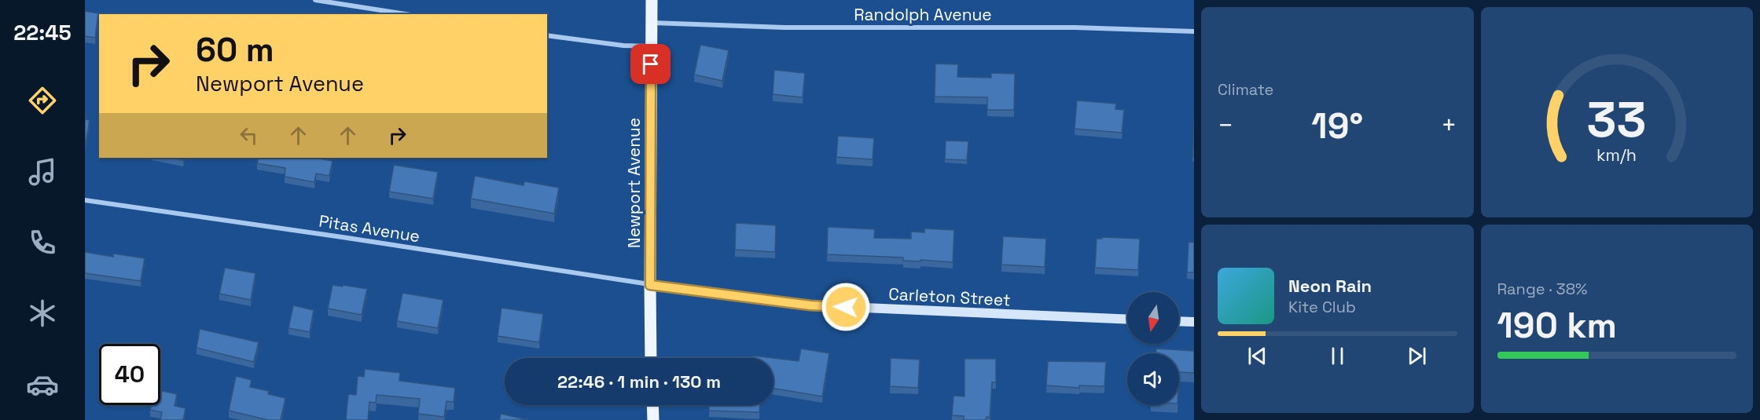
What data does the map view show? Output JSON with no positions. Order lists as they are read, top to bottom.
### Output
{
  "streets": {
    "main road": ["Newport Avenue"],
    "street": ["Randolph Avenue", "Pitas Avenue", "Carleton Street"]
  },
  "crossings": [
    ["Randolph Avenue", "Newport Avenue"],
    ["Newport Avenue", "Pitas Avenue"],
    ["Newport Avenue", "Carleton Street"],
    ["Pitas Avenue", "Carleton Street"]
  ],
  "north": "bottom",
  "page": {
    "tabs": "22:45",
    "tile": [
      "Climate",
      ["Range · 38%", "190 km"]
    ],
    "turn": ["60 m", "Newport Avenue"],
    "heat": ["−", "19°", "+"],
    "song": ["Neon Rain", "Kite Club"],
    "limit": "40",
    "trip": "22:46 · 1 min · 130 m",
    "gauge": ["33", "km/h"]
  }
}
